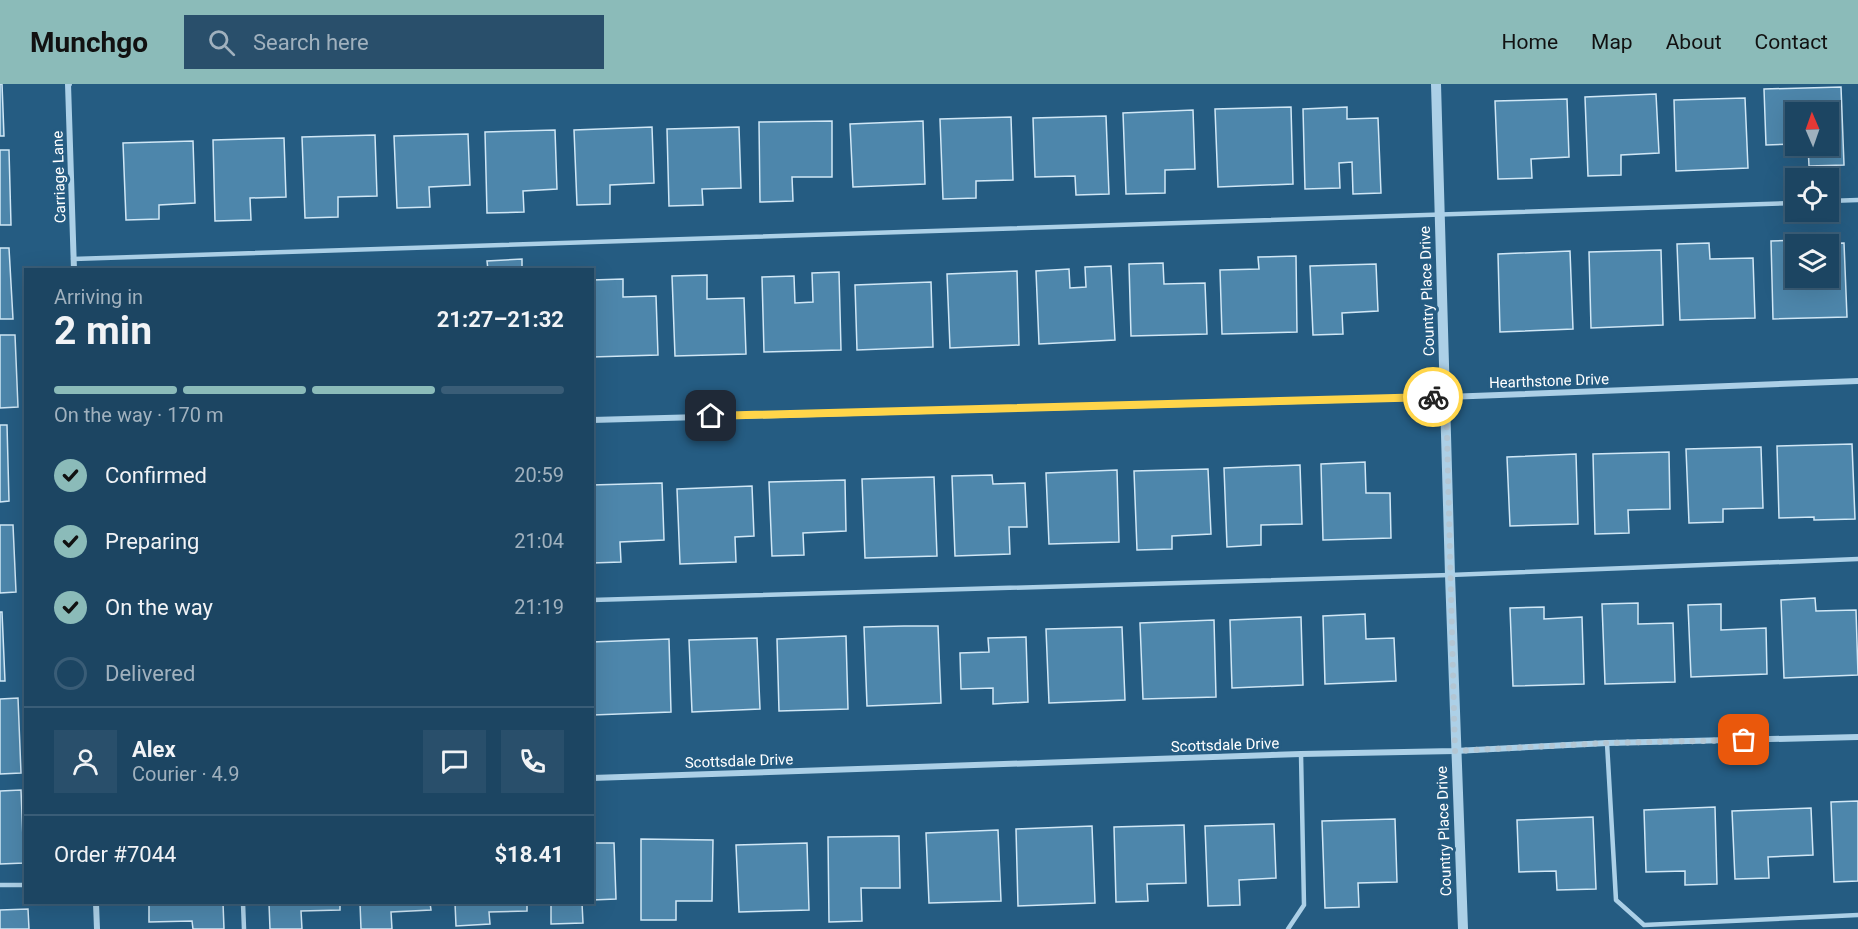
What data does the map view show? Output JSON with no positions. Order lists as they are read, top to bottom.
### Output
{
  "streets": {
    "street": [
      "Carriage Lane",
      "Country Place Drive",
      "Hearthstone Drive",
      "Scottsdale Drive"
    ]
  },
  "crossings": [
    ["Country Place Drive", "Hearthstone Drive"],
    ["Country Place Drive", "Scottsdale Drive"]
  ],
  "north": "top",
  "page": {
    "header": "Munchgo",
    "search": "Search here",
    "nav": [
      "Home",
      "Map",
      "About",
      "Contact"
    ],
    "heading": ["2 min", "Arriving in", "21:27–21:32"],
    "panel": [
      "Alex",
      "Courier · 4.9",
      "Order #7044",
      "$18.41"
    ],
    "bar": "On the way · 170 m",
    "list": [
      ["Confirmed", "20:59"],
      ["Preparing", "21:04"],
      ["On the way", "21:19"],
      "Delivered"
    ]
  }
}
